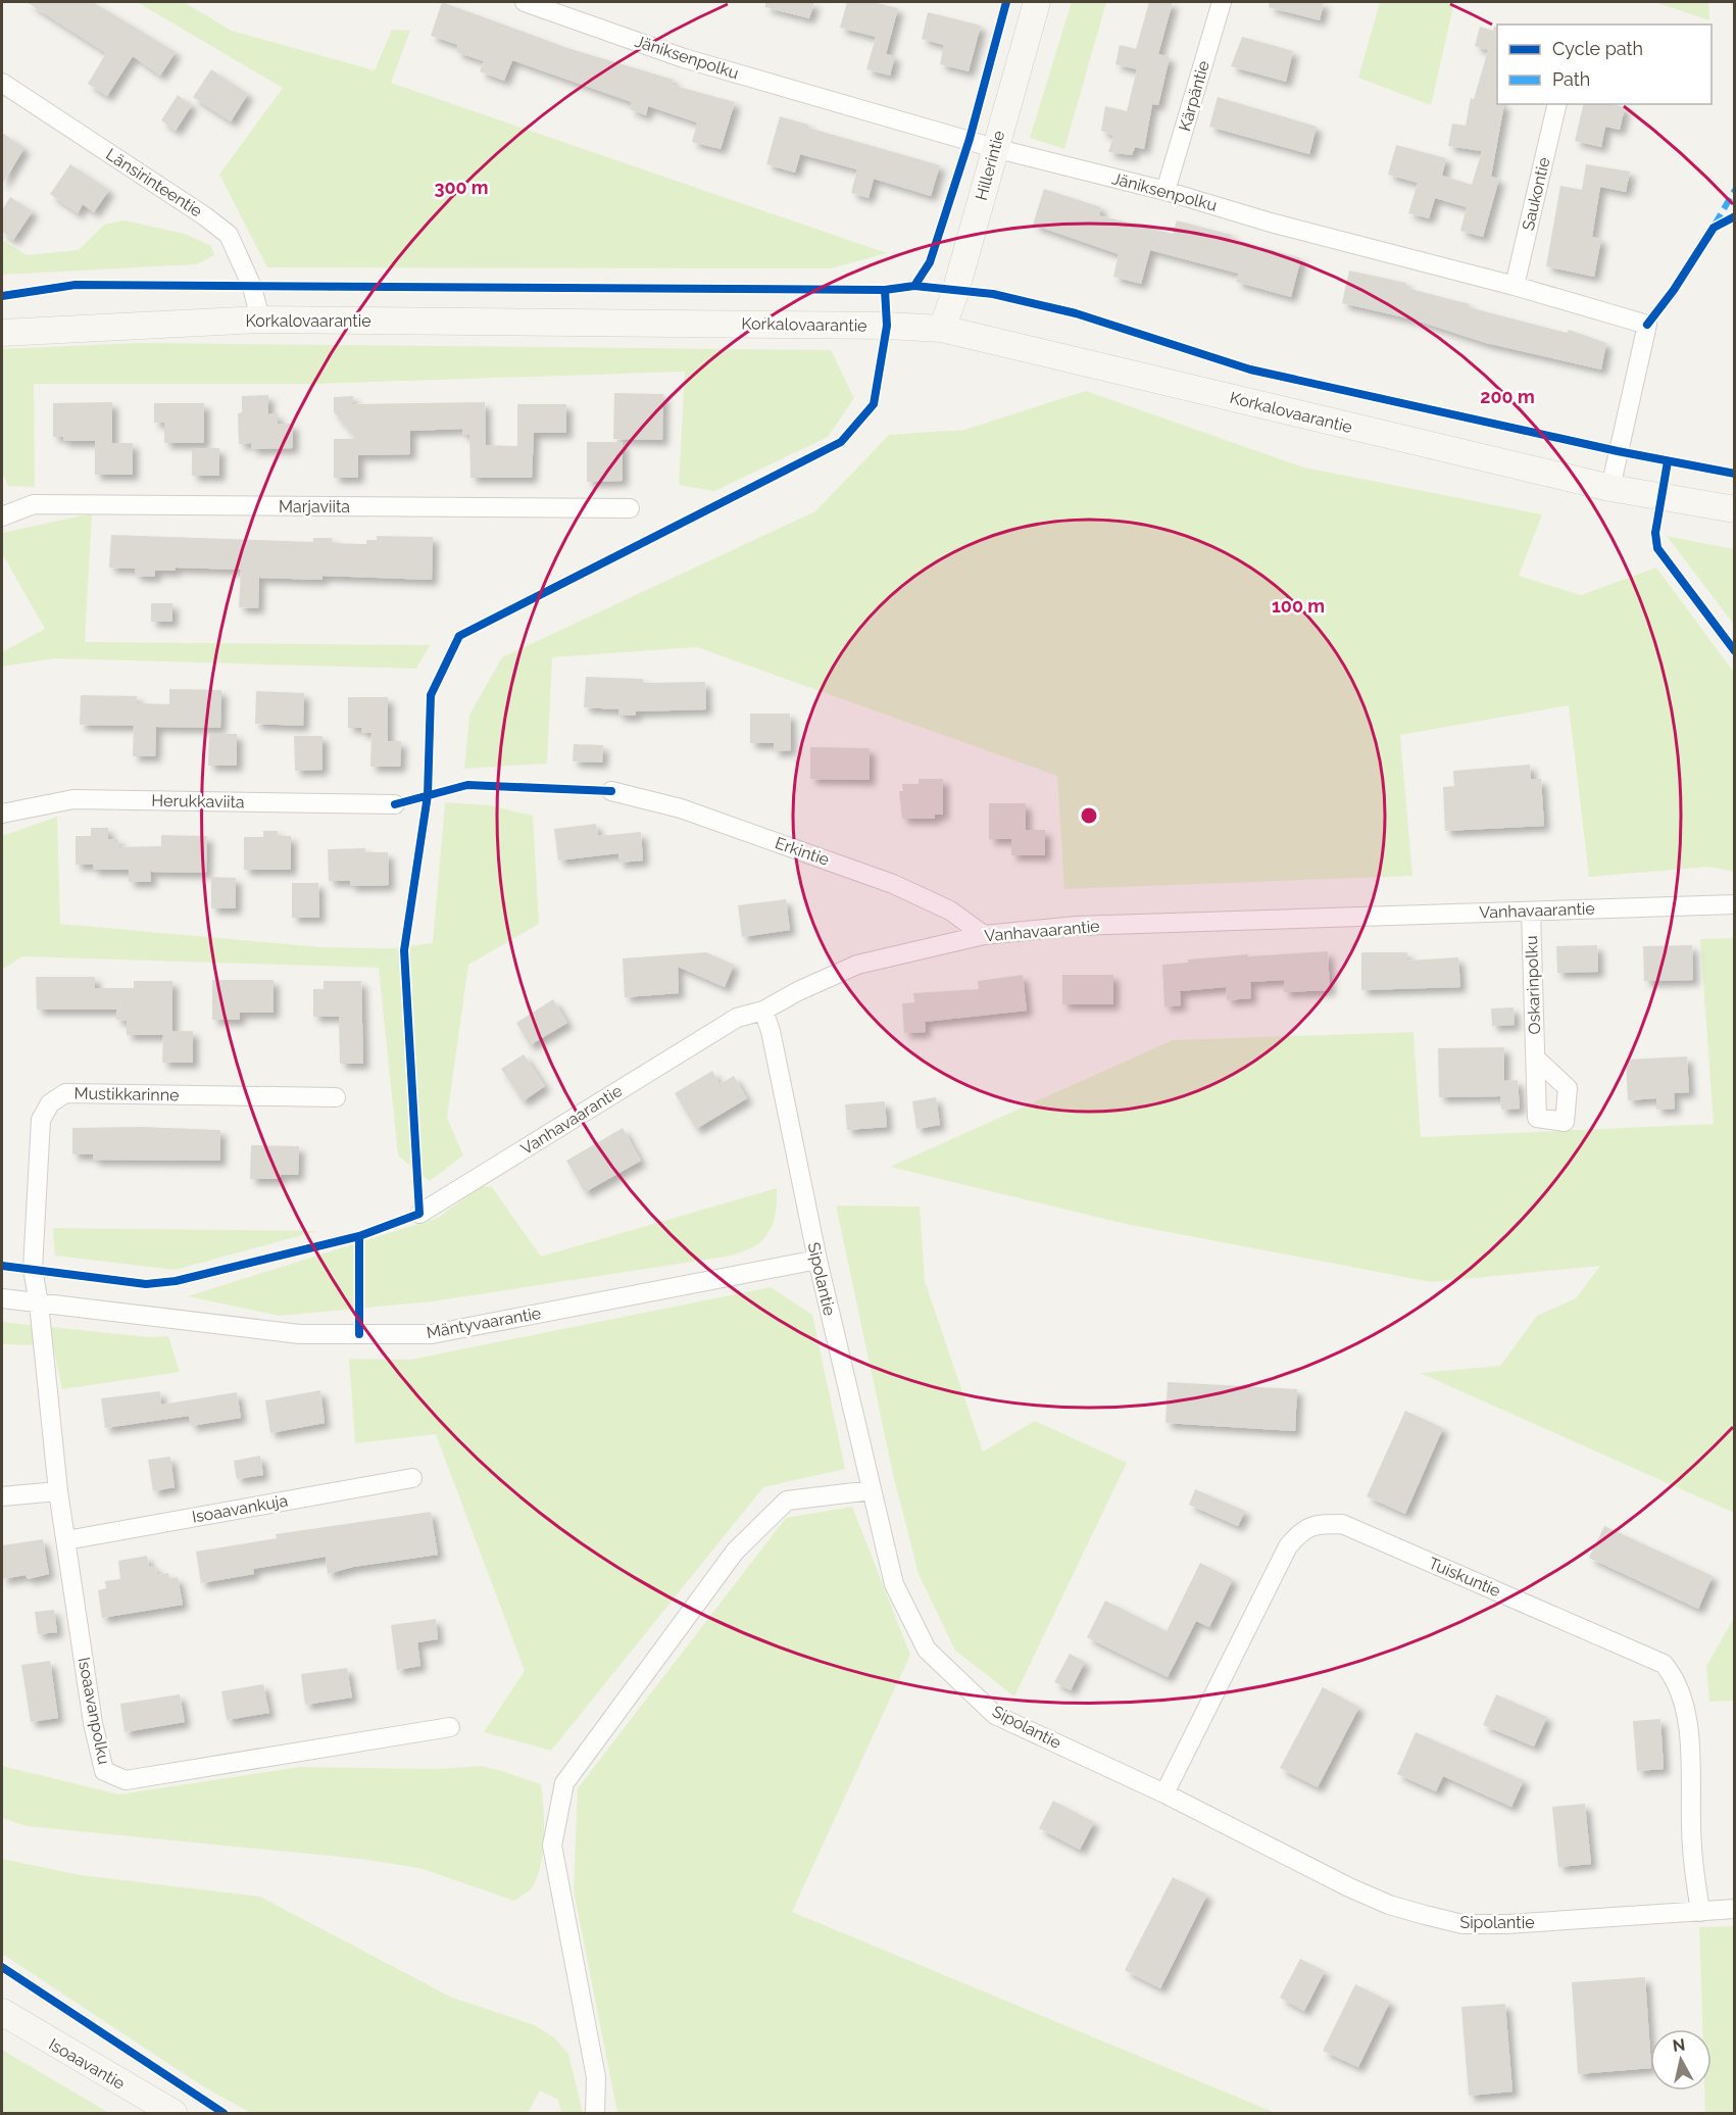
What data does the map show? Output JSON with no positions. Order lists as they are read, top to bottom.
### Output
{
  "streets": {
    "street": [
      "Jäniksenpolku",
      "Kärpäntie",
      "Hillerintie",
      "Länsirinteentie",
      "Saukontie",
      "Korkalovaarantie",
      "Marjaviita",
      "Herukkaviita",
      "Erkintie",
      "Vanhavaarantie",
      "Oskarinpolku",
      "Mustikkarinne",
      "Sipolantie",
      "Mäntyvaarantie",
      "Isoaavankuja",
      "Tuiskuntie",
      "Isoaavanpolku",
      "Isoaavantie"
    ]
  },
  "crossings": [
    ["Jäniksenpolku", "Kärpäntie"],
    ["Jäniksenpolku", "Hillerintie"],
    ["Jäniksenpolku", "Saukontie"],
    ["Jäniksenpolku", "Korkalovaarantie"],
    ["Hillerintie", "Korkalovaarantie"],
    ["Länsirinteentie", "Korkalovaarantie"],
    ["Erkintie", "Vanhavaarantie"],
    ["Vanhavaarantie", "Oskarinpolku"],
    ["Vanhavaarantie", "Sipolantie"],
    ["Mustikkarinne", "Mäntyvaarantie"],
    ["Mustikkarinne", "Isoaavanpolku"],
    ["Sipolantie", "Mäntyvaarantie"],
    ["Sipolantie", "Tuiskuntie"],
    ["Mäntyvaarantie", "Isoaavanpolku"],
    ["Isoaavankuja", "Isoaavanpolku"]
  ],
  "legend": ["Cycle path", "Path"],
  "north": "top",
  "rings": ["300 m", "200 m", "100 m"]
}
